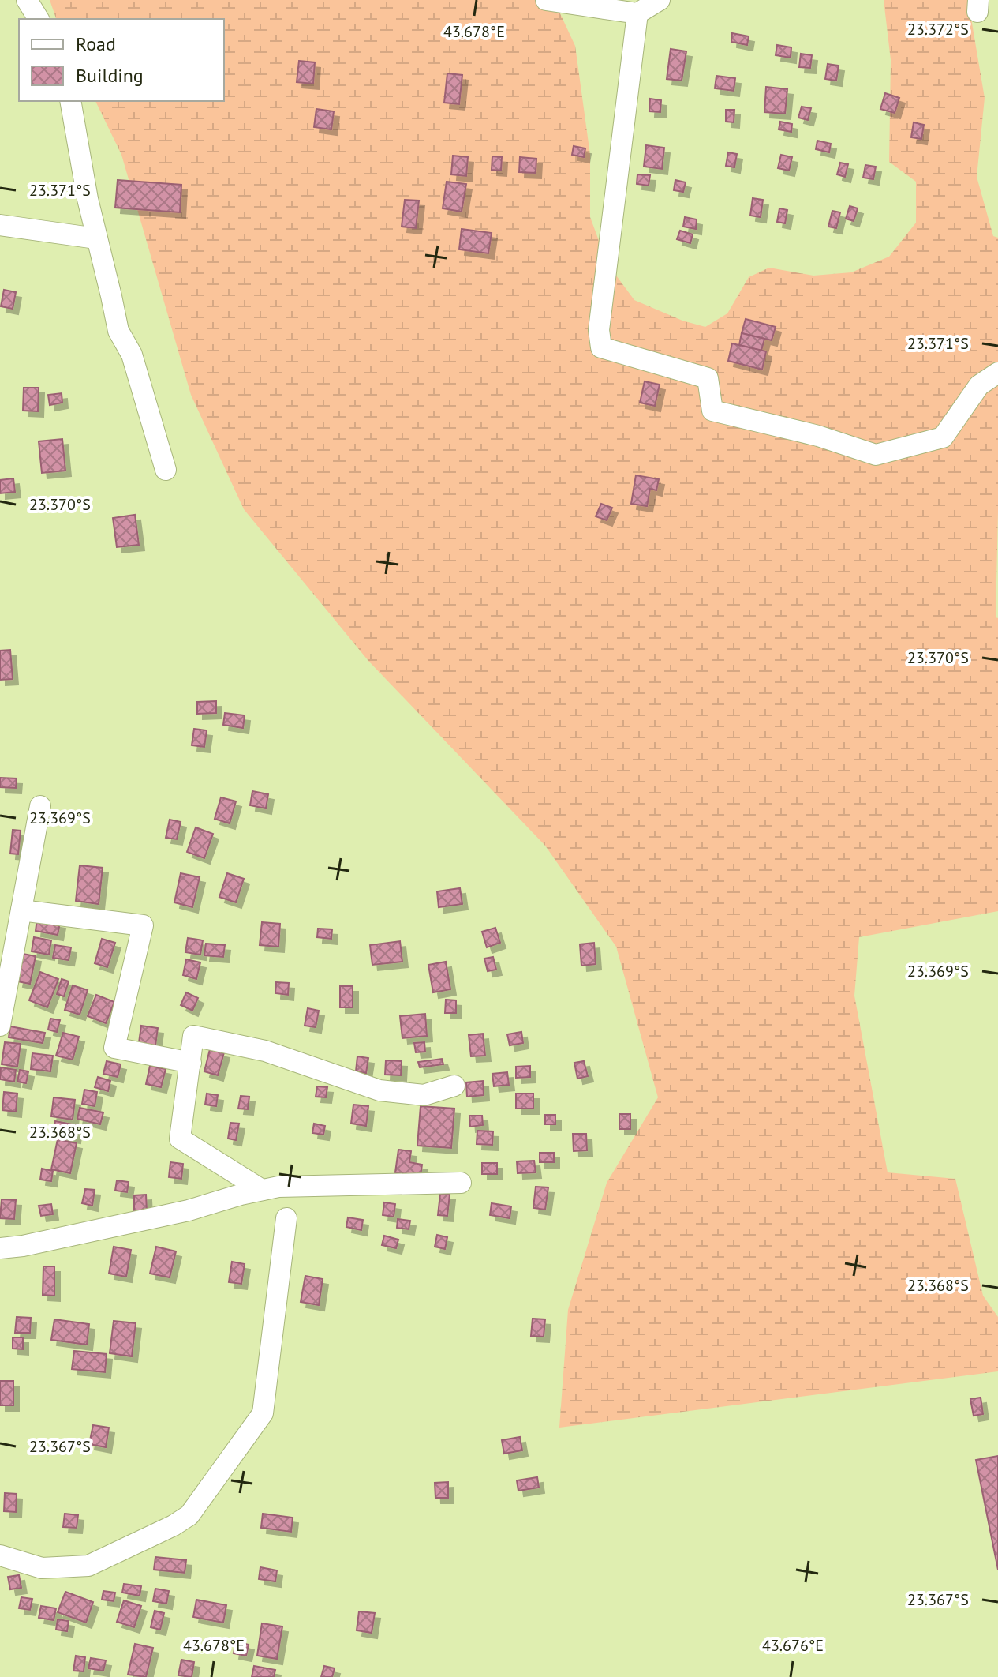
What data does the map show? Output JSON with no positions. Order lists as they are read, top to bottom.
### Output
{
  "legend": ["Road", "Building"],
  "coordinates": [
    "23.372°S",
    "43.678°E",
    "23.371°S",
    "23.370°S",
    "23.369°S",
    "23.368°S",
    "23.367°S",
    "43.676°E"
  ]
}
